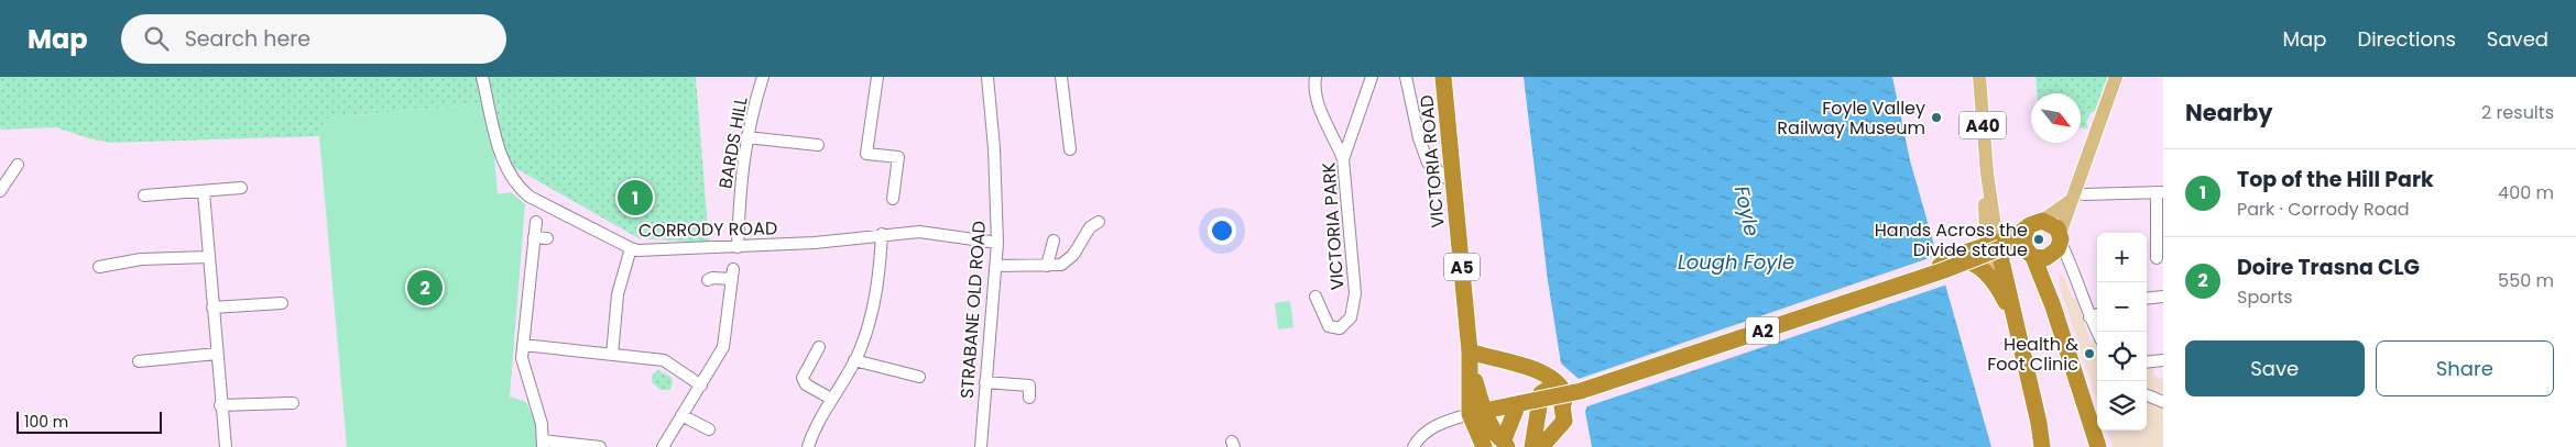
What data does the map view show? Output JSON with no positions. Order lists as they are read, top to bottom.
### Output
{
  "streets": {
    "highway": ["VICTORIA ROAD", "A5", "A2"],
    "main road": ["A40"],
    "street": [
      "BARDS HILL",
      "VICTORIA PARK",
      "CORRODY ROAD",
      "STRABANE OLD ROAD"
    ]
  },
  "crossings": [
    ["A40", "A2"],
    ["BARDS HILL", "CORRODY ROAD"],
    ["VICTORIA ROAD", "A2"],
    ["CORRODY ROAD", "STRABANE OLD ROAD"]
  ],
  "water": ["Foyle", "Lough Foyle"],
  "places": ["Foyle Valley Railway Museum", "Hands Across the Divide statue", "Health & Foot Clinic"],
  "scale_bar": "100 m",
  "north": "bottom right",
  "page": {
    "header": "Map",
    "search": "Search here",
    "nav": ["Map", "Directions", "Saved"],
    "heading": ["Nearby", "2 results"],
    "list": [
      {
        "mark": "1",
        "name": "Top of the Hill Park",
        "note": "Park · Corrody Road",
        "value": "400 m"
      },
      {
        "mark": "2",
        "name": "Doire Trasna CLG",
        "note": "Sports",
        "value": "550 m"
      }
    ],
    "pins": ["1", "2"],
    "map_buttons": ["+", "−"],
    "buttons": ["Save", "Share"],
    "scale": "100 m"
  }
}
